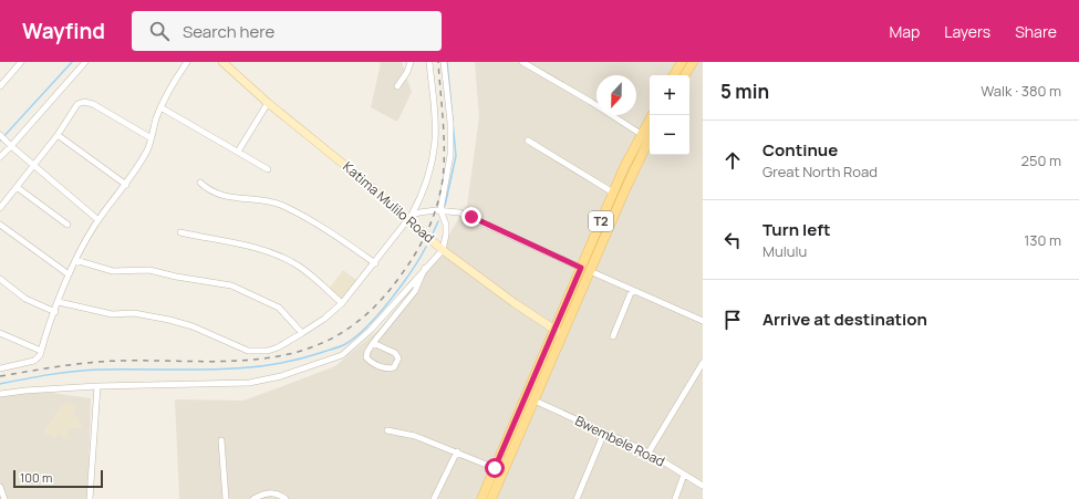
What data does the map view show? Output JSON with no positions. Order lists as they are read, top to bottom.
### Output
{
  "streets": {
    "main road": ["Katima Mulilo Road", "T2"],
    "street": ["Bwembele Road"]
  },
  "crossings": [
    ["Katima Mulilo Road", "T2"],
    ["T2", "Bwembele Road"]
  ],
  "scale_bar": "100 m",
  "north": "bottom",
  "page": {
    "header": "Wayfind",
    "search": "Search here",
    "nav": ["Map", "Layers", "Share"],
    "heading": ["5 min", "Walk · 380 m"],
    "map_buttons": ["+", "−"],
    "list": [
      ["Continue", "Great North Road", "250 m"],
      ["Turn left", "Mululu", "130 m"],
      "Arrive at destination"
    ],
    "scale": "100 m"
  }
}
